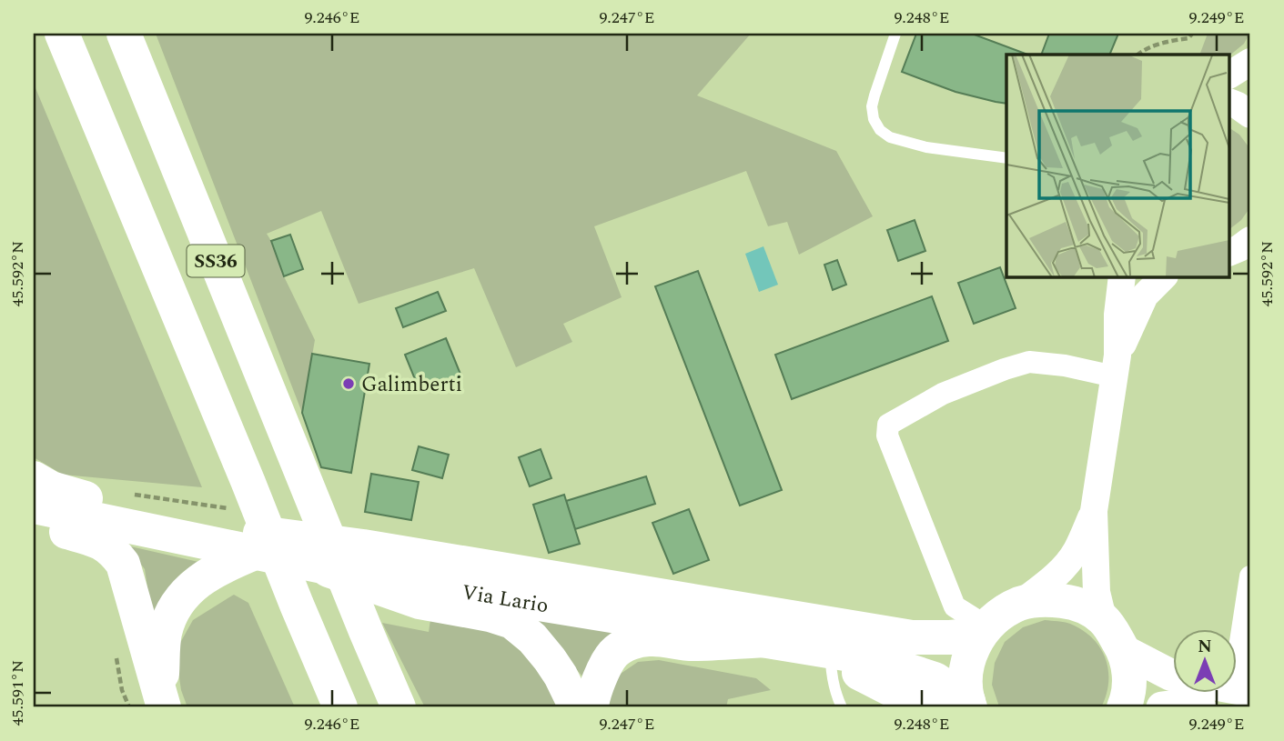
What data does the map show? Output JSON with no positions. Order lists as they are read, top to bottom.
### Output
{
  "streets": {
    "main road": ["SS36", "Via Lario"]
  },
  "places": ["Galimberti"],
  "north": "top",
  "coordinates": [
    "9.246°E",
    "9.247°E",
    "9.248°E",
    "9.249°E",
    "45.592°N",
    "45.591°N"
  ]
}
